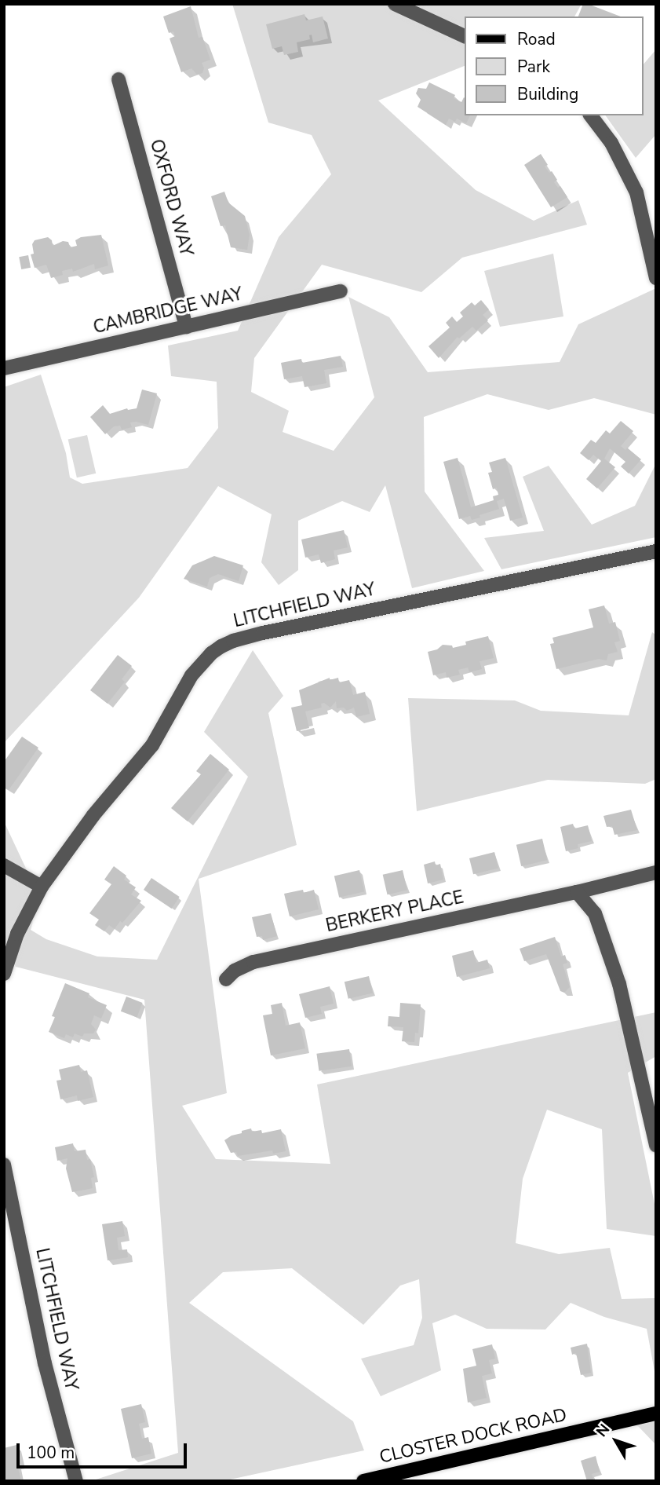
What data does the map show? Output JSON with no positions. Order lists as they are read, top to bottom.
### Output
{
  "streets": {
    "main road": ["CLOSTER DOCK ROAD"],
    "street": [
      "OXFORD WAY",
      "CAMBRIDGE WAY",
      "LITCHFIELD WAY",
      "BERKERY PLACE"
    ]
  },
  "crossings": [
    ["OXFORD WAY", "CAMBRIDGE WAY"]
  ],
  "legend": ["Road", "Park", "Building"],
  "scale_bar": "100 m",
  "north": "top left"
}
